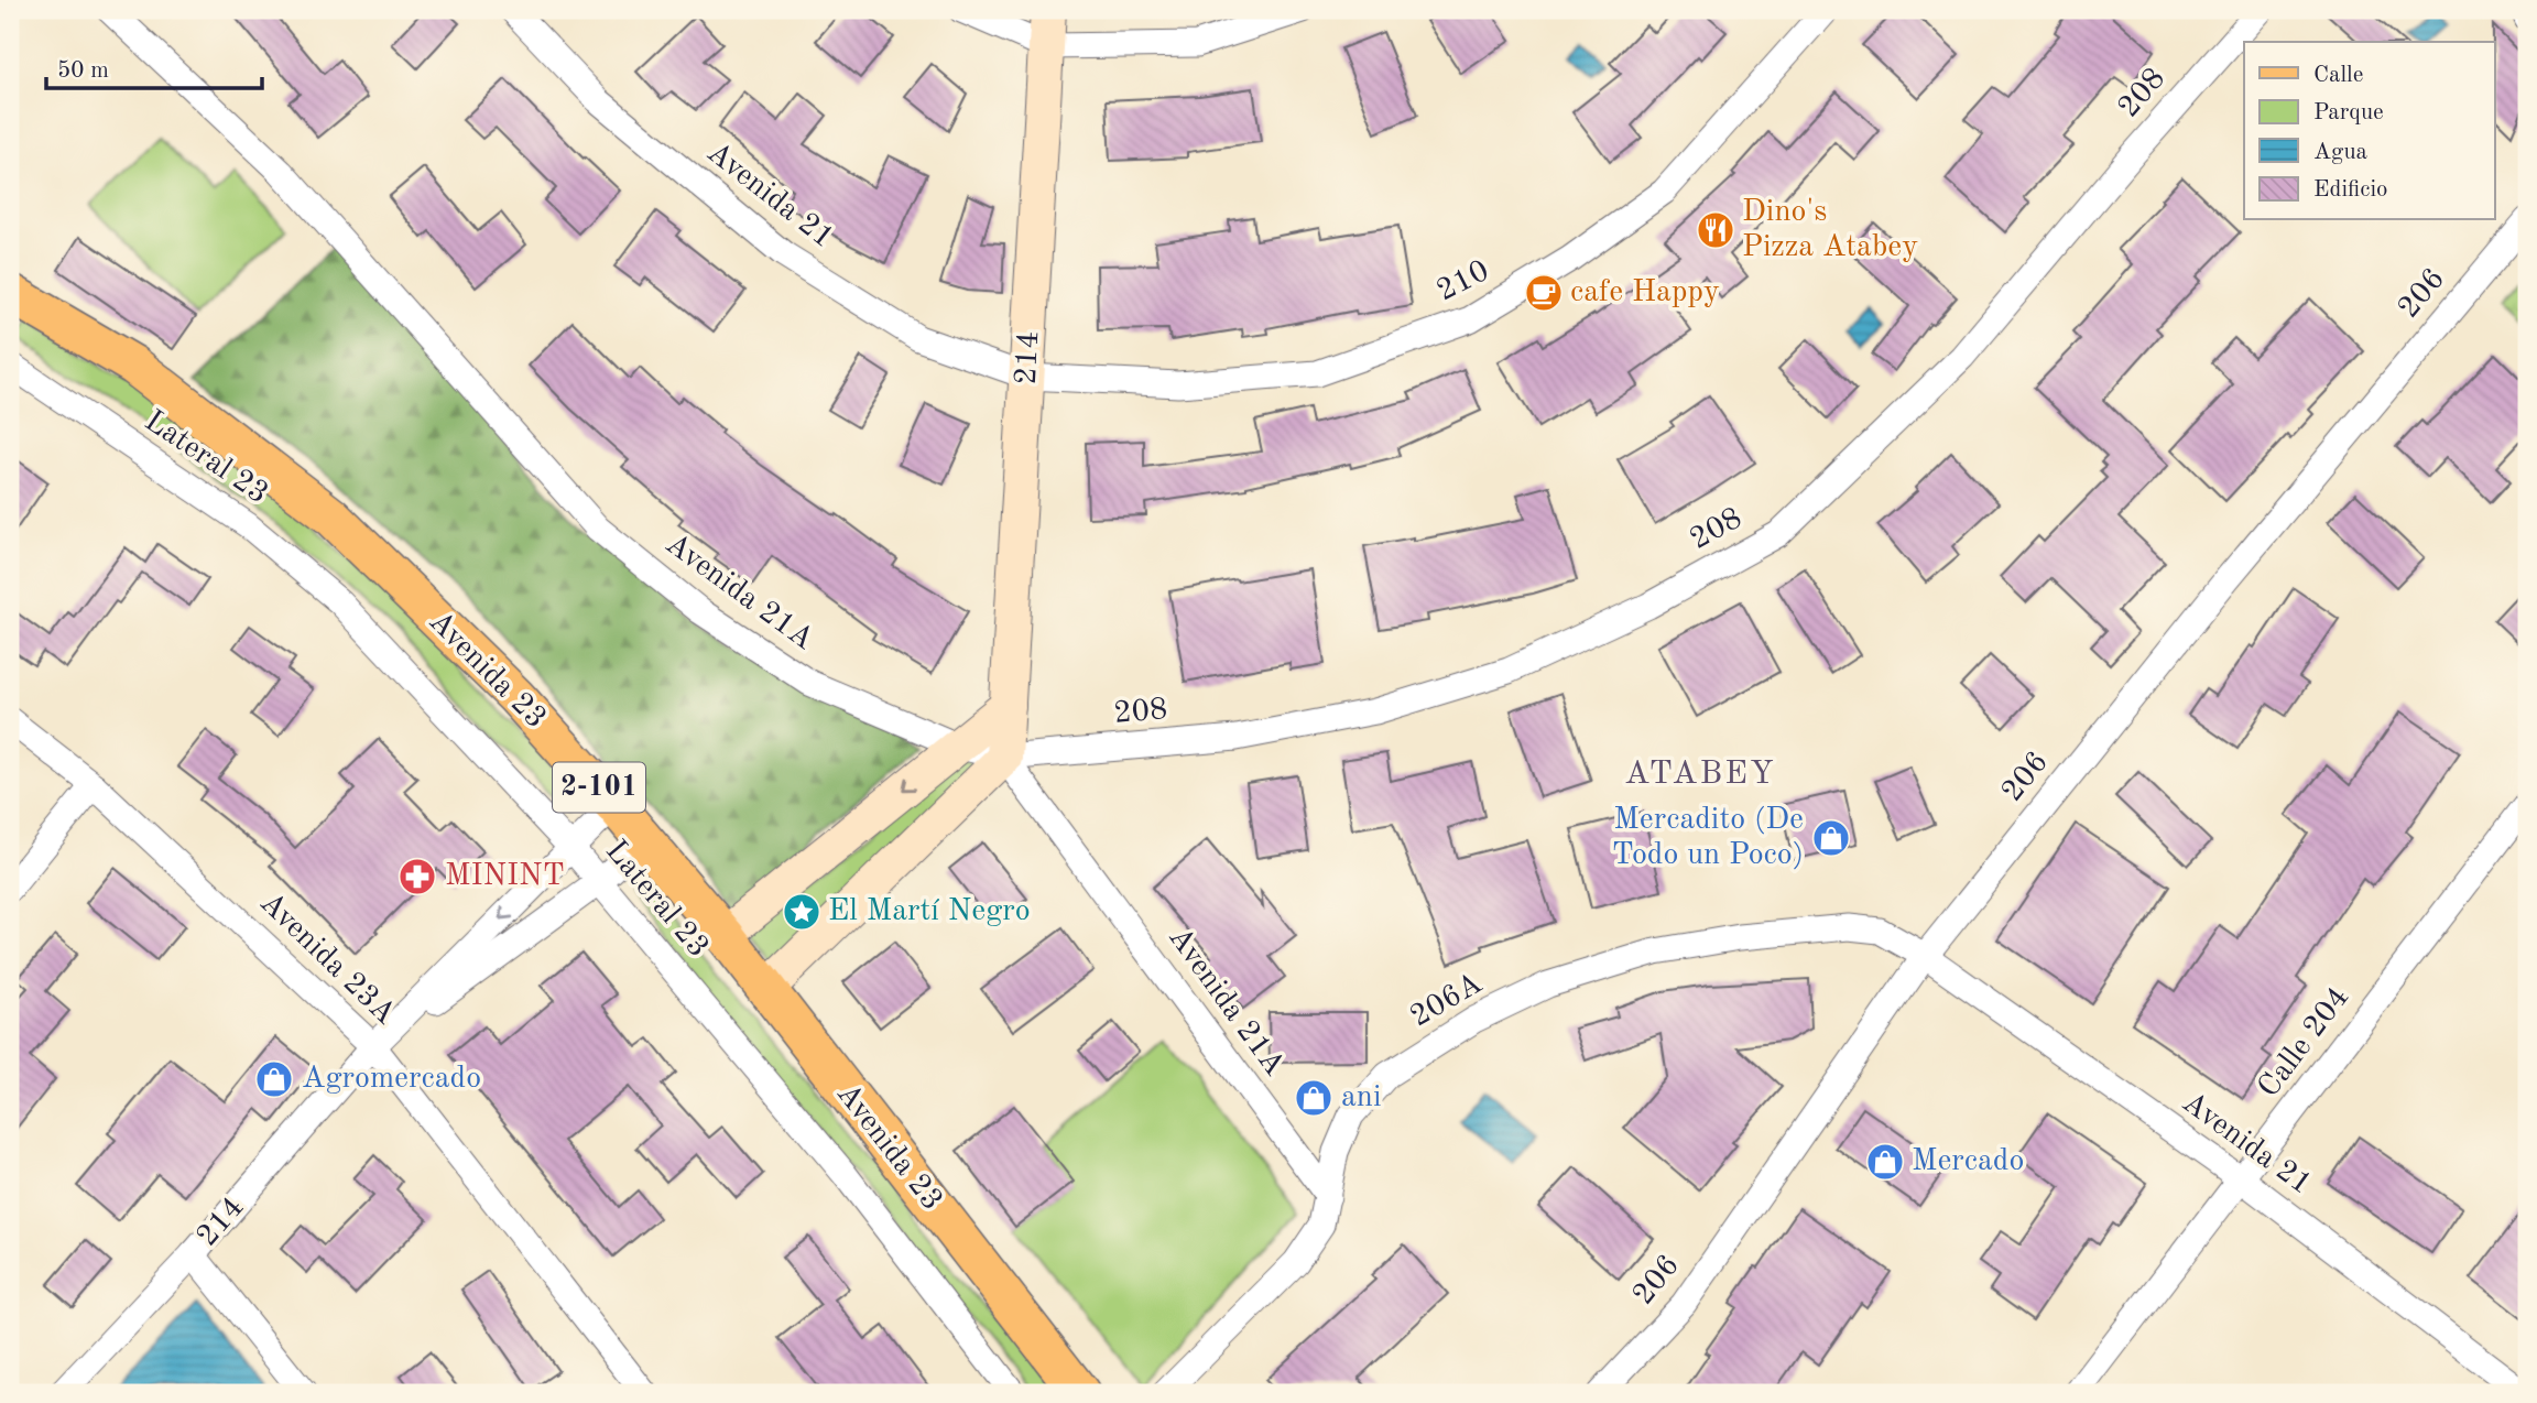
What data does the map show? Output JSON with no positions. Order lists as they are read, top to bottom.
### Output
{
  "streets": {
    "main road": ["Avenida 23", "2-101"],
    "street": [
      "208",
      "Avenida 21",
      "210",
      "206",
      "214",
      "Lateral 23",
      "Avenida 21A",
      "Avenida 23A",
      "206A",
      "Calle 204"
    ]
  },
  "crossings": [
    ["208", "214"],
    ["208", "Avenida 21A"],
    ["Avenida 21", "210"],
    ["Avenida 21", "206"],
    ["Avenida 21", "214"],
    ["Avenida 21", "206A"],
    ["Avenida 21", "Calle 204"],
    ["210", "214"],
    ["206", "206A"],
    ["214", "Lateral 23"],
    ["214", "Avenida 21A"],
    ["214", "Avenida 23"],
    ["214", "Avenida 23A"],
    ["Avenida 21A", "206A"]
  ],
  "districts": ["ATABEY"],
  "places": {
    "restaurant": ["Dino's Pizza Atabey"],
    "cafe": ["cafe Happy"],
    "shop": [
      "Mercadito (De Todo un Poco)",
      "Agromercado",
      "ani",
      "Mercado"
    ],
    "pharmacy": ["MININT"],
    "place": ["El Martí Negro"]
  },
  "legend": [
    "Calle",
    "Parque",
    "Agua",
    "Edificio"
  ],
  "scale_bar": "50 m"
}
